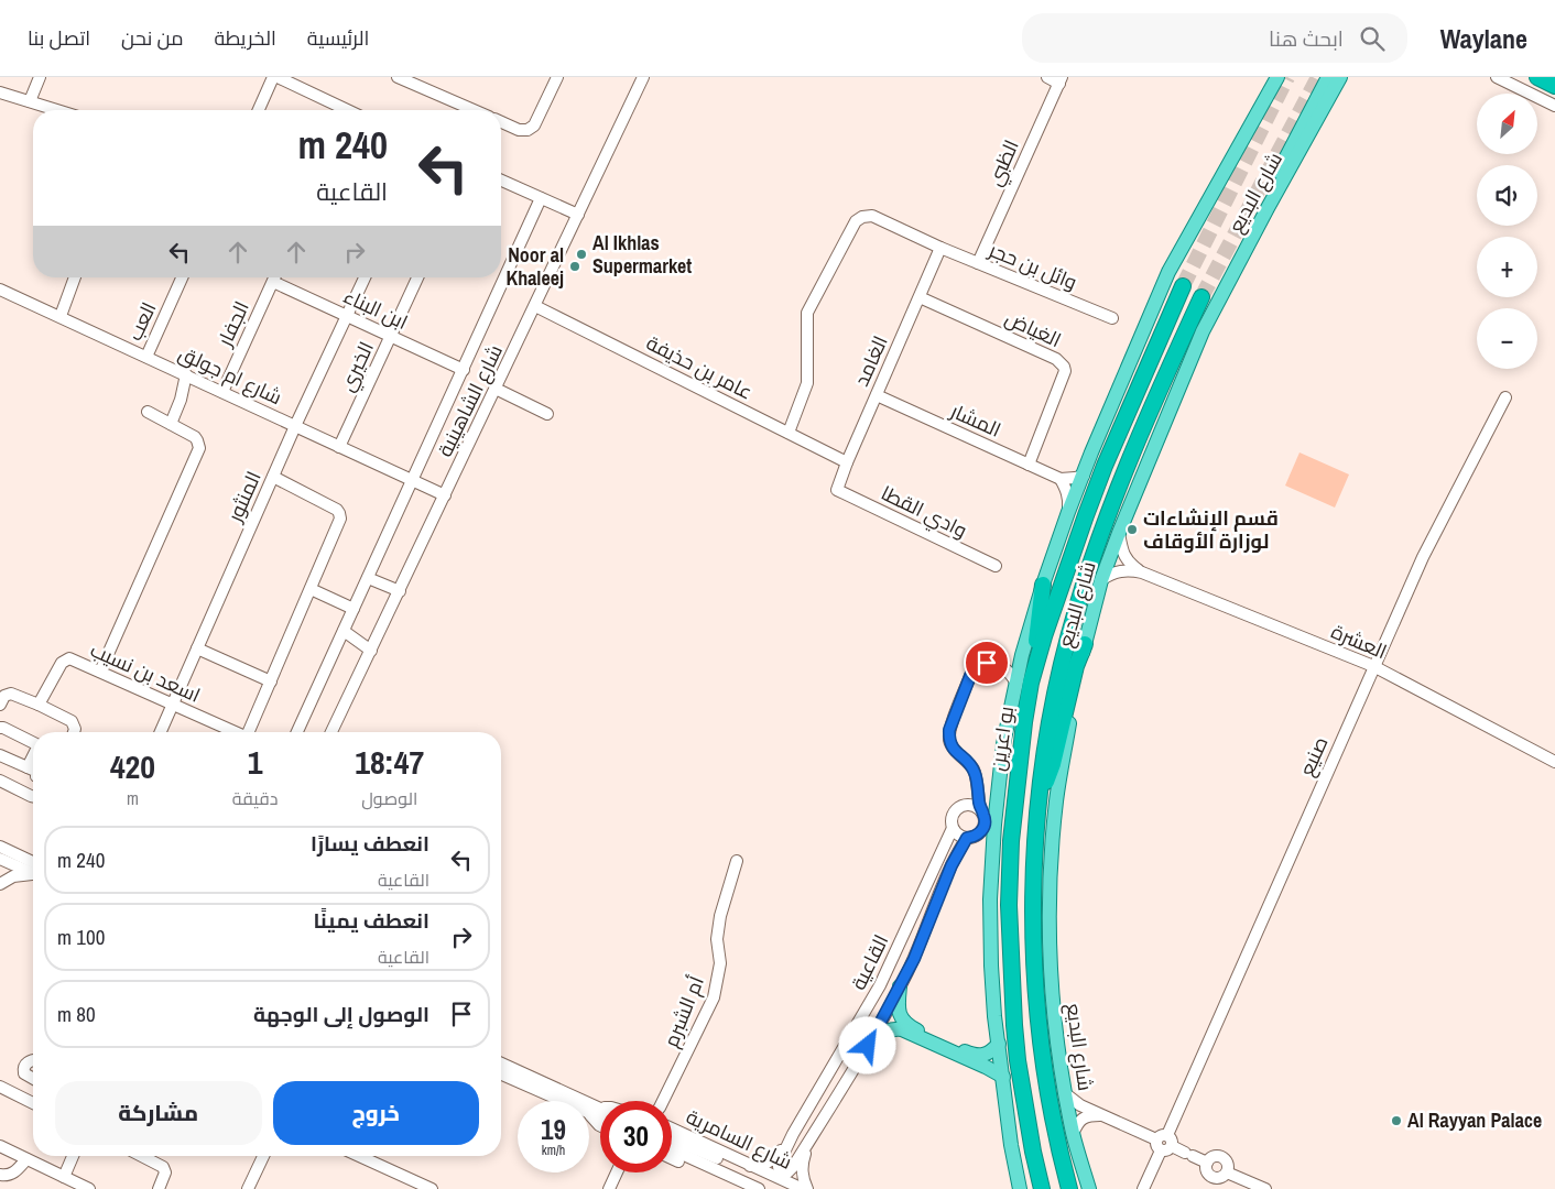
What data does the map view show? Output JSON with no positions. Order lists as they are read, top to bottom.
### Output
{
  "streets": {
    "highway": ["بو اعرين"],
    "main road": ["شارع البديع"],
    "street": [
      "الظبي",
      "وائل بن حجر",
      "ابن البناء",
      "العب",
      "الجفار",
      "الغياض",
      "الغامد",
      "الخيري",
      "عامر بن حذيفة",
      "شارع ام جولق",
      "شارع الشاهينية",
      "المشار",
      "المنثور",
      "وادي القطا",
      "العشرة",
      "اسعد بن نسيب",
      "صنيع",
      "القاعية",
      "أم الشبرم",
      "شارع السامرية"
    ]
  },
  "crossings": [
    ["الظبي", "وائل بن حجر"],
    ["شارع البديع", "العشرة"],
    ["شارع البديع", "بو اعرين"],
    ["وائل بن حجر", "الغامد"],
    ["وائل بن حجر", "عامر بن حذيفة"],
    ["ابن البناء", "الخيري"],
    ["ابن البناء", "شارع الشاهينية"],
    ["ابن البناء", "المنثور"],
    ["العب", "شارع ام جولق"],
    ["الجفار", "شارع ام جولق"],
    ["الغياض", "الغامد"],
    ["الغياض", "المشار"],
    ["الغامد", "عامر بن حذيفة"],
    ["الغامد", "المشار"],
    ["الغامد", "وادي القطا"],
    ["الخيري", "شارع ام جولق"],
    ["عامر بن حذيفة", "شارع الشاهينية"],
    ["شارع ام جولق", "شارع الشاهينية"],
    ["شارع ام جولق", "المنثور"],
    ["المنثور", "اسعد بن نسيب"],
    ["العشرة", "صنيع"],
    ["القاعية", "شارع السامرية"]
  ],
  "places": [
    "Al Ikhlas Supermarket",
    "Noor al Khaleej",
    "قسم الإنشاءات لوزارة الأوقاف",
    "Al Rayyan Palace"
  ],
  "north": "top right",
  "page": {
    "header": "Waylane",
    "search": "ابحث هنا",
    "nav": [
      "الرئيسية",
      "الخريطة",
      "من نحن",
      "اتصل بنا"
    ],
    "map_buttons": ["+", "−"],
    "turn": ["240 m", "القاعية"],
    "eta": [
      "18:47",
      "الوصول",
      "1",
      "دقيقة",
      "420",
      "m"
    ],
    "list": [
      {
        "name": "انعطف يسارًا",
        "note": "القاعية",
        "value": "240 m"
      },
      {
        "name": "انعطف يمينًا",
        "note": "القاعية",
        "value": "100 m"
      },
      {
        "name": "الوصول إلى الوجهة",
        "value": "80 m"
      }
    ],
    "buttons": ["خروج", "مشاركة"],
    "speed": "19 km/h",
    "limit": "30"
  }
}
